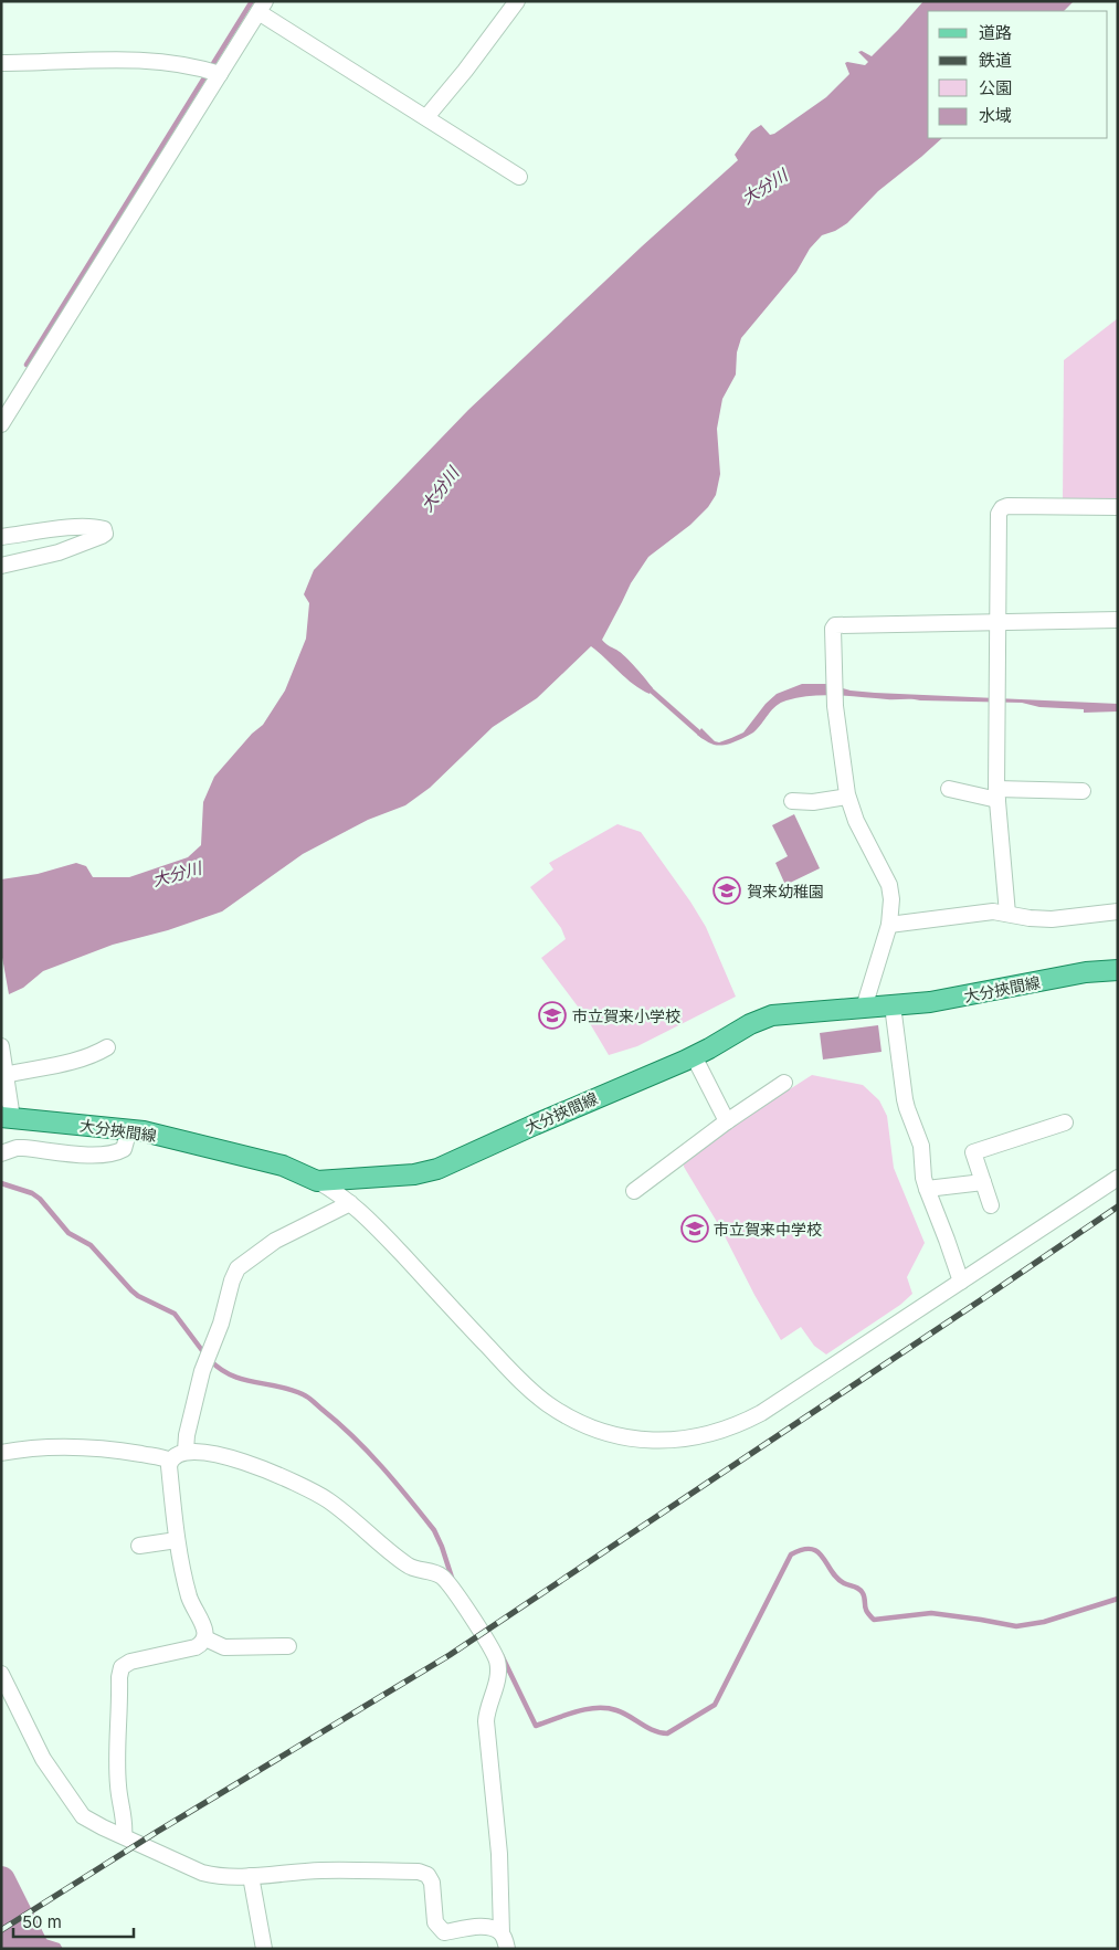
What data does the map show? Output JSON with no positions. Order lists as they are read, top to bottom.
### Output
{
  "streets": {
    "main road": ["大分挾間線"]
  },
  "water": ["大分川"],
  "places": {
    "school or university": ["賀来幼稚園", "市立賀来小学校", "市立賀来中学校"]
  },
  "legend": [
    "道路",
    "鉄道",
    "公園",
    "水域"
  ],
  "scale_bar": "50 m"
}
